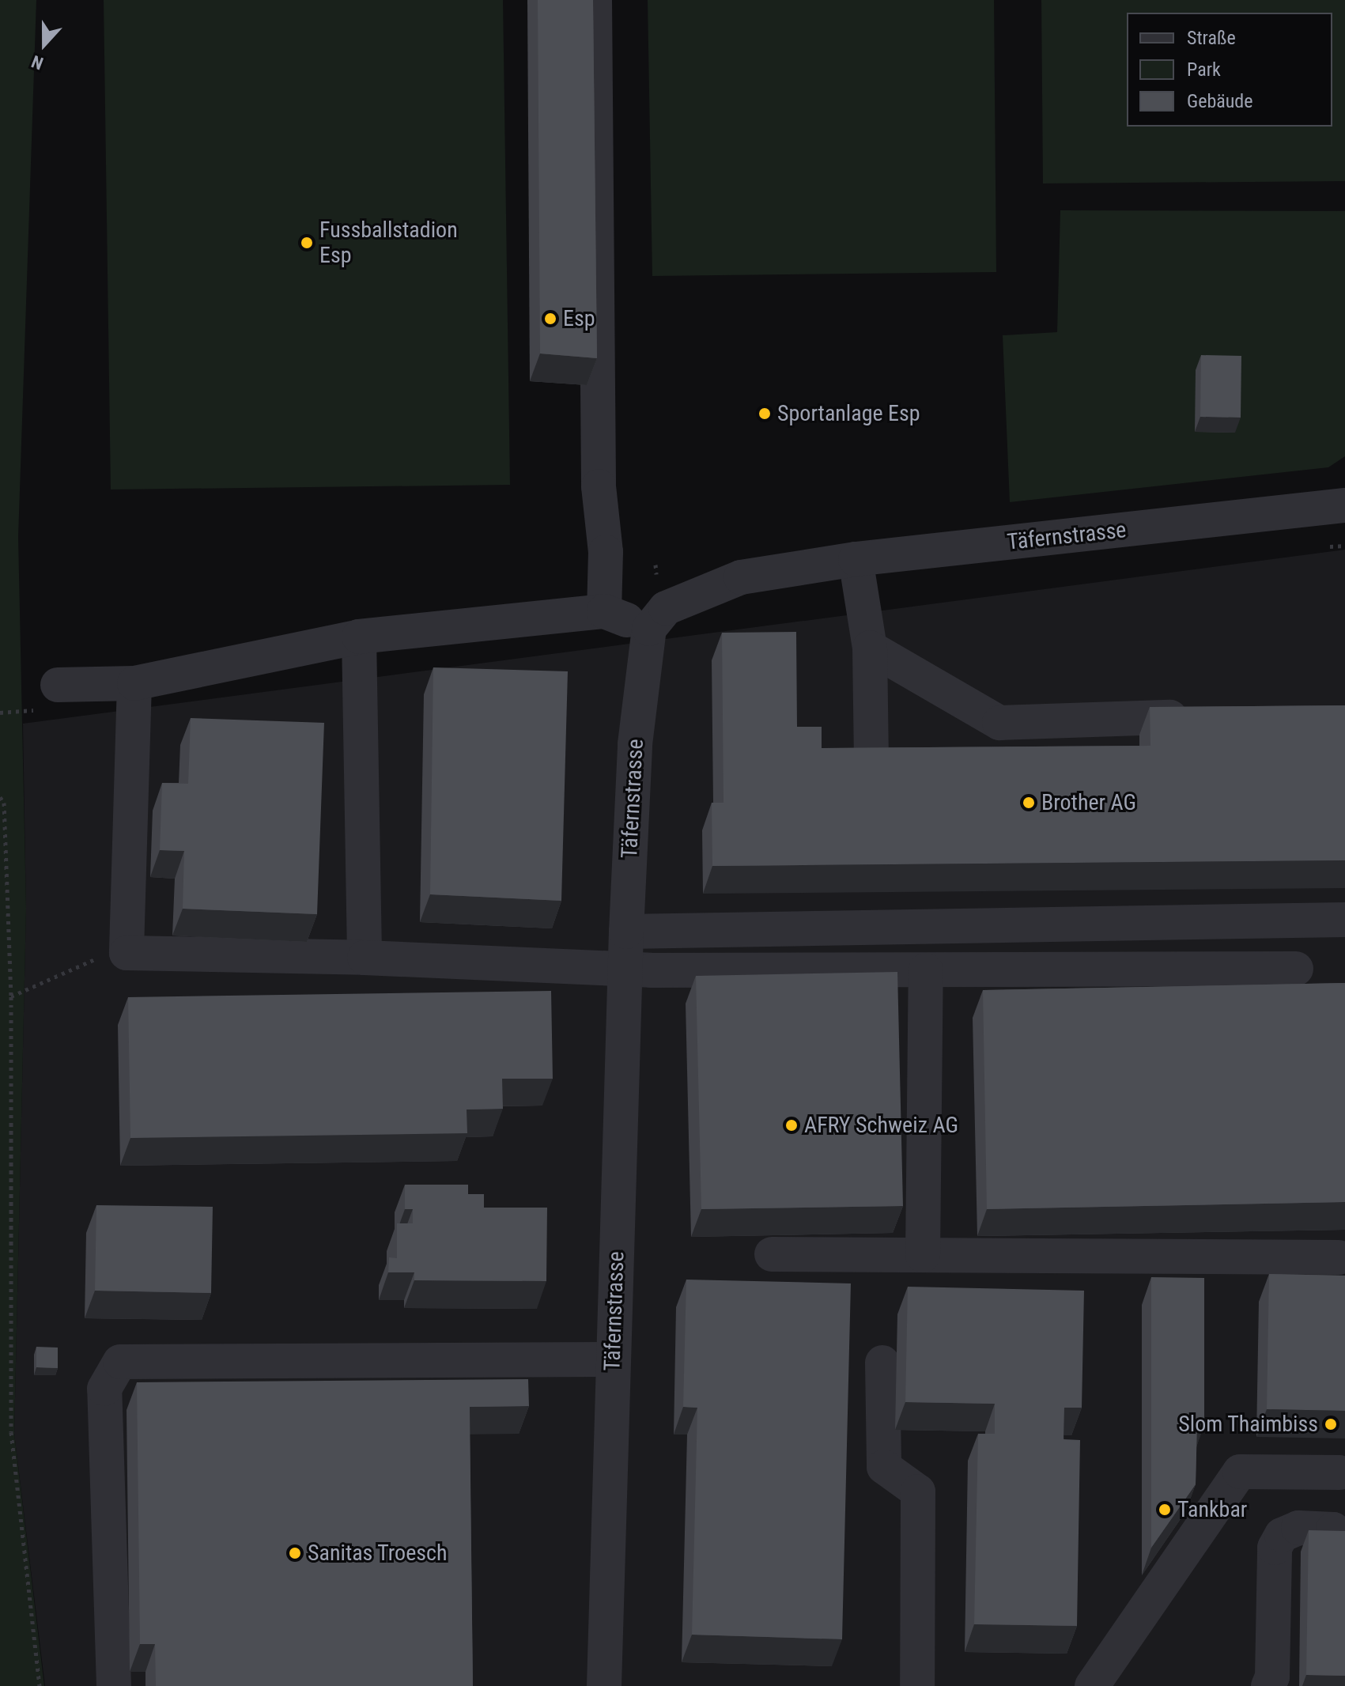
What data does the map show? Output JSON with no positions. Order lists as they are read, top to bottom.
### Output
{
  "streets": {
    "street": ["Täfernstrasse"]
  },
  "places": [
    "Fussballstadion Esp",
    "Esp",
    "Sportanlage Esp",
    "Brother AG",
    "AFRY Schweiz AG",
    "Slom Thaimbiss",
    "Tankbar",
    "Sanitas Troesch"
  ],
  "legend": ["Straße", "Park", "Gebäude"],
  "north": "bottom"
}
